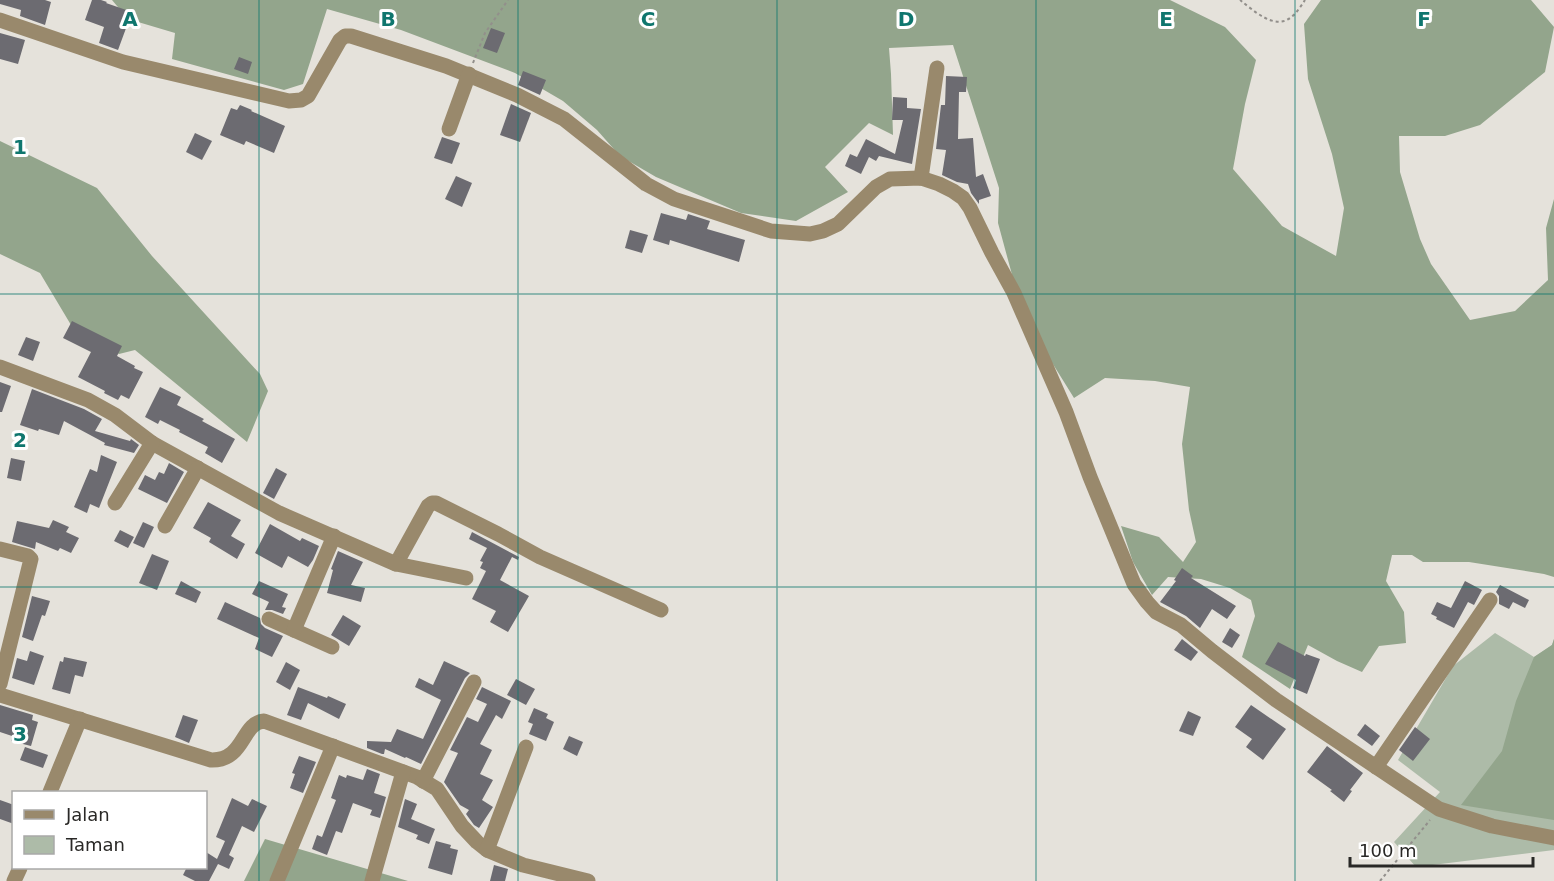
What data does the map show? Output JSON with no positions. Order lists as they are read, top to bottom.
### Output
{
  "legend": ["Jalan", "Taman"],
  "scale_bar": "100 m",
  "grid": {
    "columns": [
      "A",
      "B",
      "C",
      "D",
      "E",
      "F"
    ],
    "rows": ["1", "2", "3"]
  }
}
